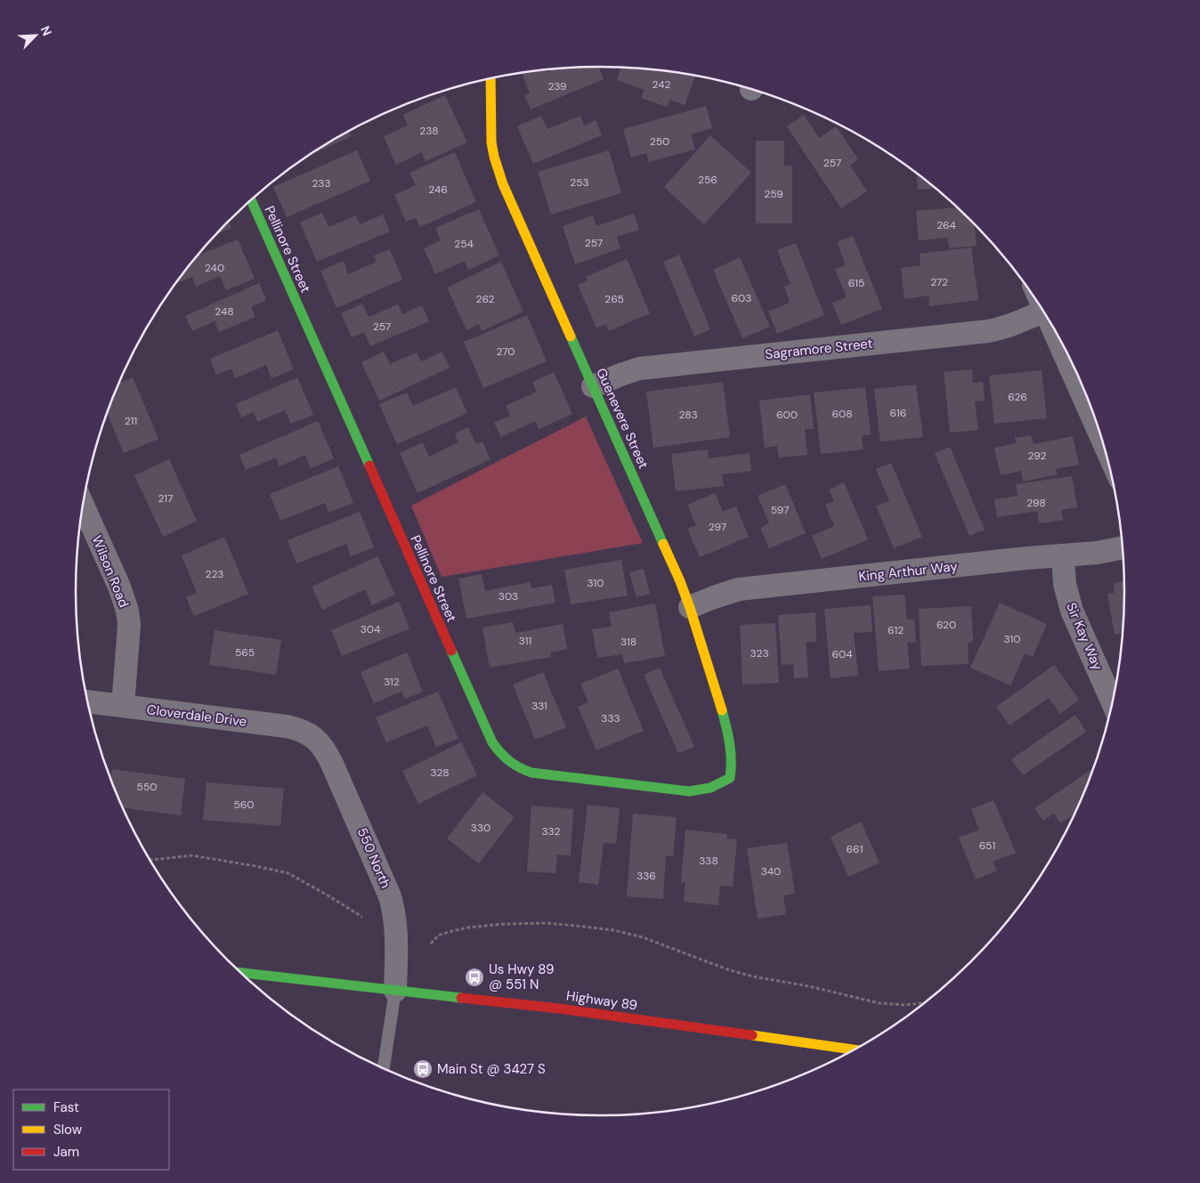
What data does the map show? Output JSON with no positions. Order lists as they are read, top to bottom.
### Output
{
  "streets": {
    "street": [
      "Pellinore Street",
      "Sagramore Street",
      "Guenevere Street",
      "Wilson Road",
      "King Arthur Way",
      "Sir Kay Way",
      "Cloverdale Drive",
      "550 North",
      "Highway 89"
    ]
  },
  "crossings": [
    ["Pellinore Street", "Guenevere Street"],
    ["Sagramore Street", "Guenevere Street"],
    ["Guenevere Street", "King Arthur Way"],
    ["Wilson Road", "Cloverdale Drive"],
    ["King Arthur Way", "Sir Kay Way"],
    ["Cloverdale Drive", "550 North"],
    ["550 North", "Highway 89"]
  ],
  "places": {
    "bus stop": ["Us Hwy 89 @ 551 N", "Main St @ 3427 S"]
  },
  "house_numbers": [
    "242",
    "239",
    "238",
    "250",
    "257",
    "256",
    "253",
    "233",
    "246",
    "259",
    "264",
    "257",
    "254",
    "240",
    "272",
    "615",
    "603",
    "262",
    "265",
    "248",
    "257",
    "270",
    "626",
    "616",
    "608",
    "283",
    "600",
    "211",
    "292",
    "217",
    "298",
    "597",
    "297",
    "223",
    "310",
    "303",
    "620",
    "304",
    "612",
    "310",
    "311",
    "318",
    "565",
    "323",
    "604",
    "312",
    "331",
    "333",
    "328",
    "550",
    "560",
    "330",
    "332",
    "651",
    "661",
    "338",
    "340",
    "336"
  ],
  "legend": ["Fast", "Slow", "Jam"],
  "north": "top right"
}
